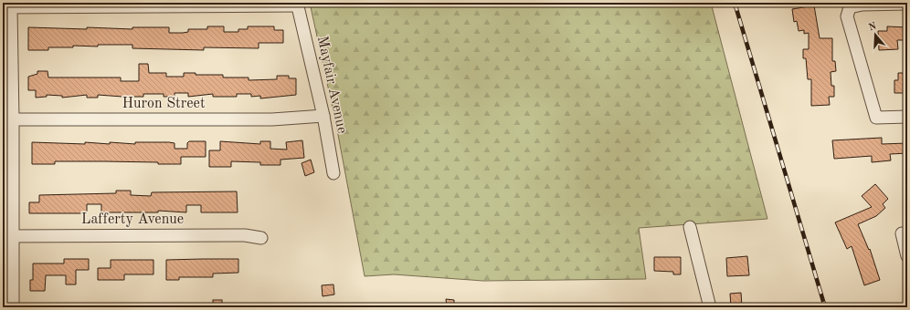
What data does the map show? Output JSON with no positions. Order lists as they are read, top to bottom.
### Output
{
  "streets": {
    "street": ["Mayfair Avenue", "Huron Street", "Lafferty Avenue"]
  },
  "crossings": [
    ["Mayfair Avenue", "Huron Street"]
  ],
  "north": "top"
}
